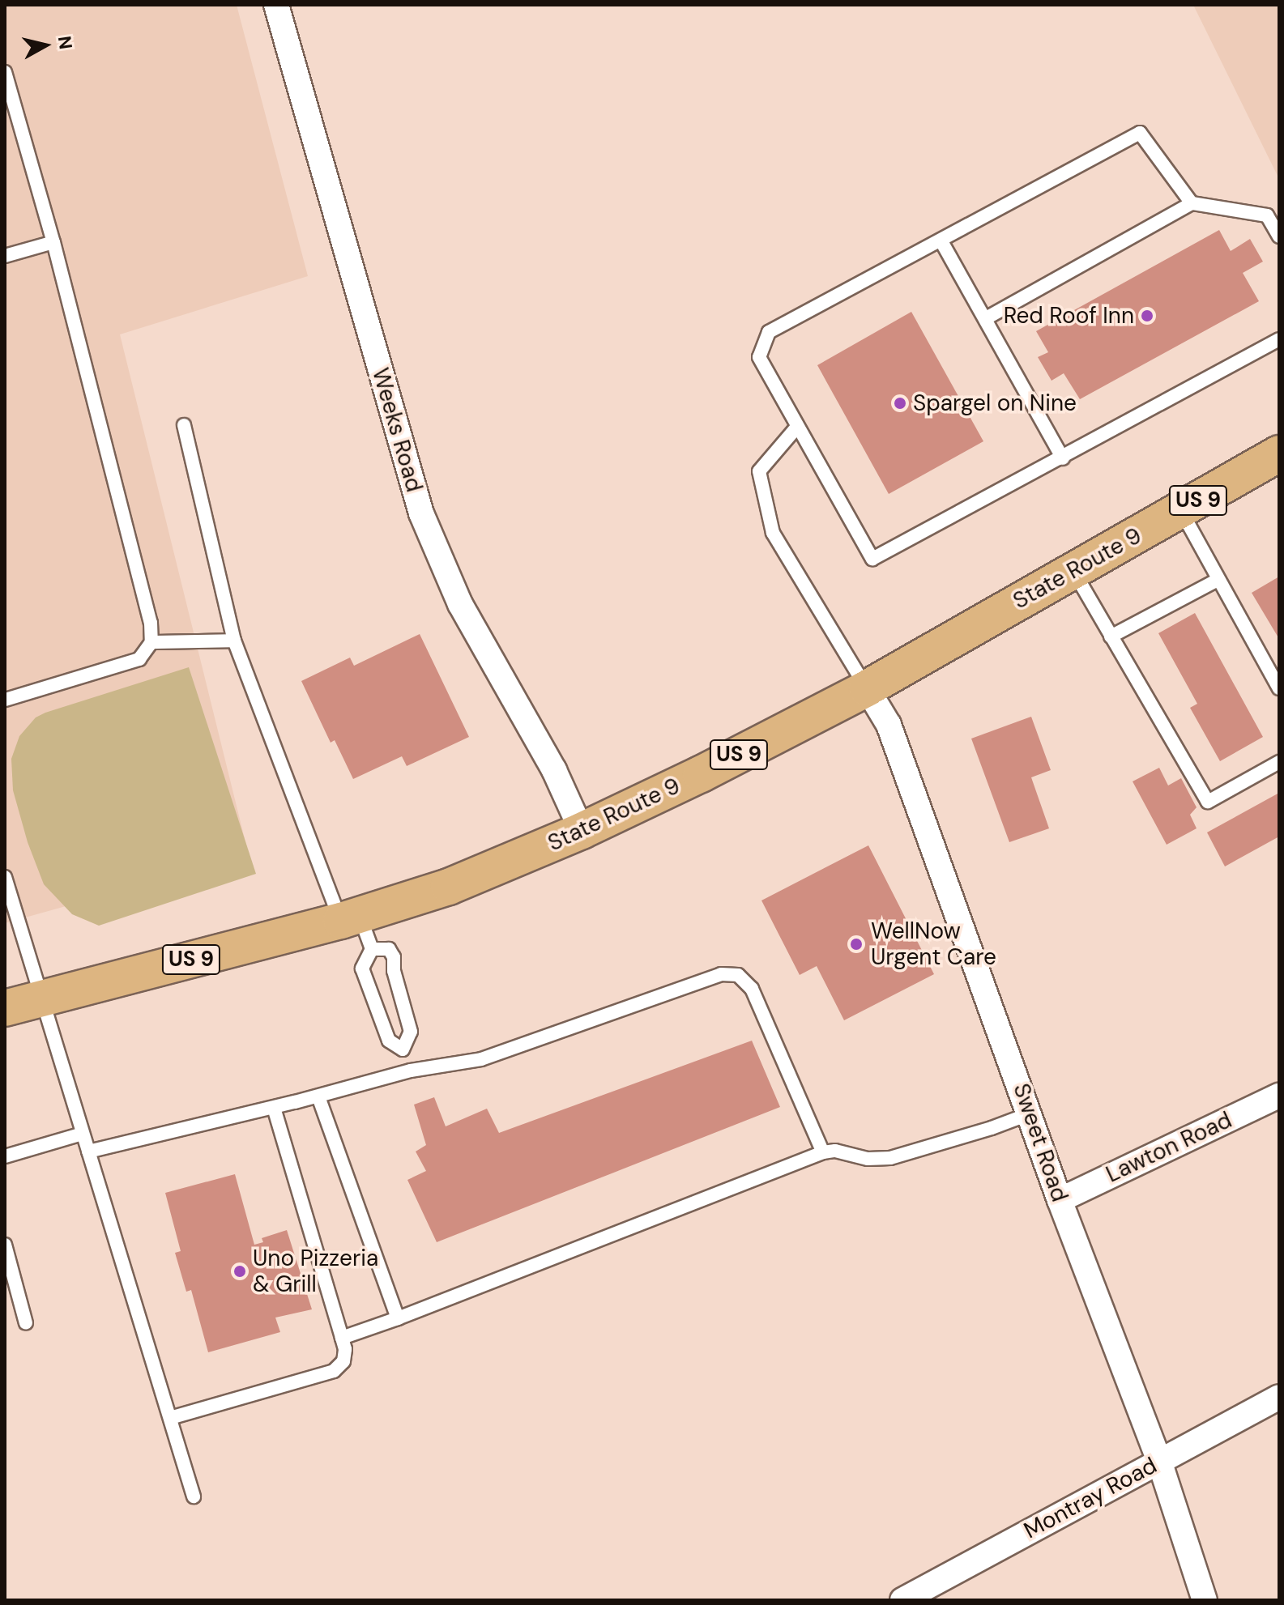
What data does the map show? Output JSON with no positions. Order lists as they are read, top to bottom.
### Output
{
  "streets": {
    "main road": ["US 9", "State Route 9"],
    "street": [
      "Weeks Road",
      "Sweet Road",
      "Lawton Road",
      "Montray Road"
    ]
  },
  "crossings": [
    ["Weeks Road", "State Route 9"],
    ["State Route 9", "Sweet Road"],
    ["Sweet Road", "Lawton Road"],
    ["Sweet Road", "Montray Road"]
  ],
  "places": [
    "Red Roof Inn",
    "Spargel on Nine",
    "WellNow Urgent Care",
    "Uno Pizzeria & Grill"
  ],
  "north": "right"
}
